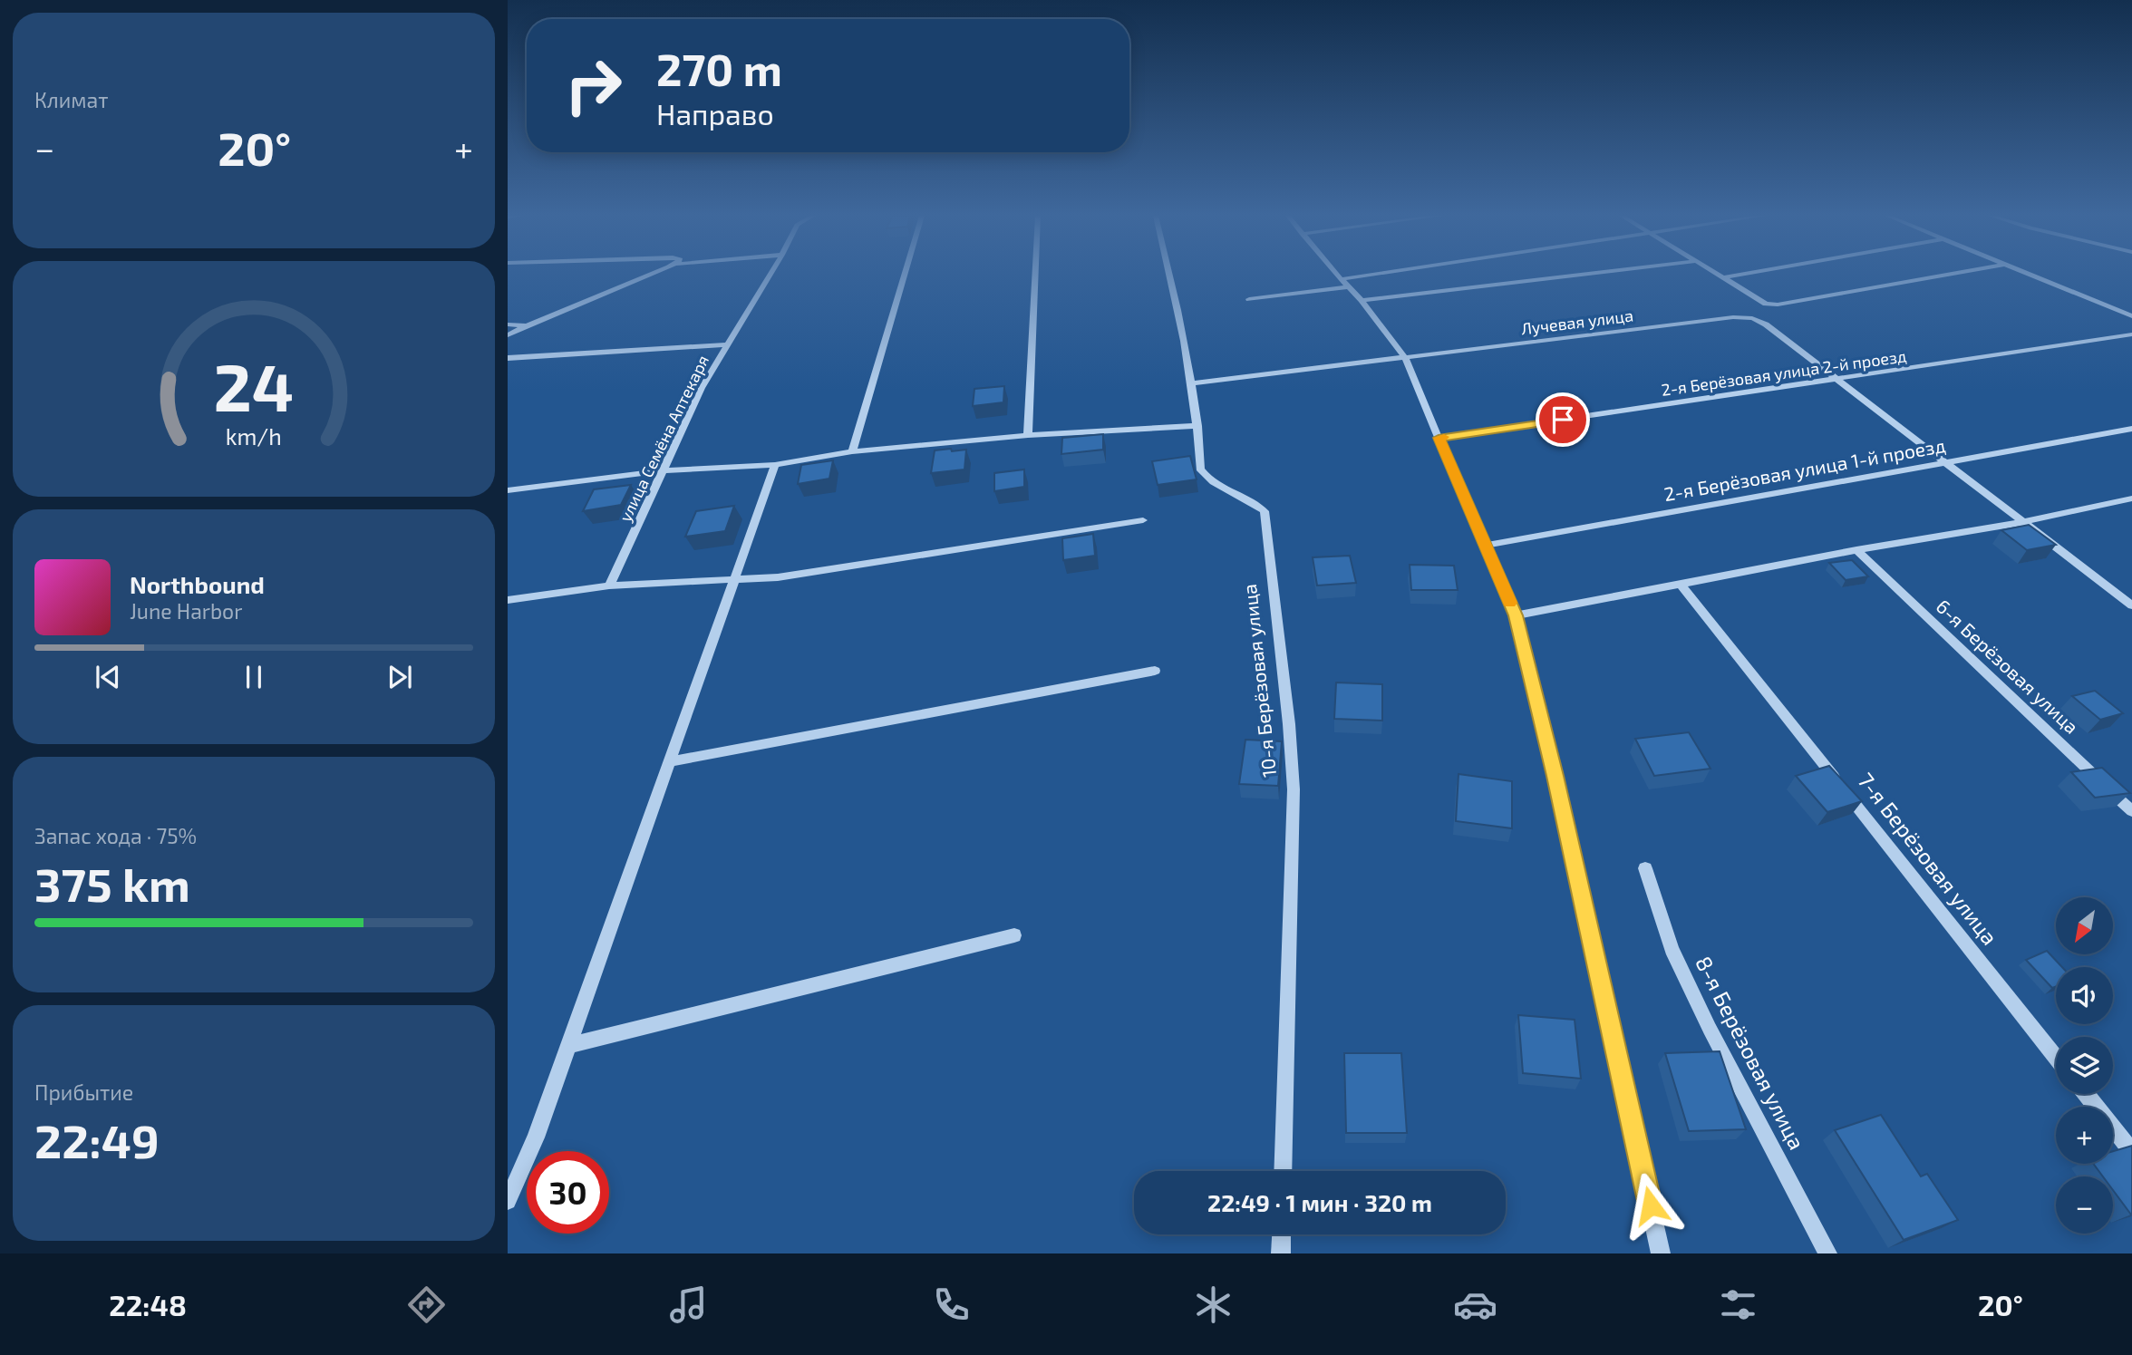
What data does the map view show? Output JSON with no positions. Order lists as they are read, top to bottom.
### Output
{
  "streets": {
    "street": [
      "Лучевая улица",
      "2-я Берёзовая улица 2-й проезд",
      "улица Семёна Аптекаря",
      "2-я Берёзовая улица 1-й проезд",
      "6-я Берёзовая улица",
      "10-я Берёзовая улица",
      "7-я Берёзовая улица",
      "8-я Берёзовая улица"
    ]
  },
  "crossings": [
    ["Лучевая улица", "2-я Берёзовая улица 2-й проезд"],
    ["Лучевая улица", "10-я Берёзовая улица"]
  ],
  "north": "bottom left",
  "page": {
    "tile": [
      "Климат",
      ["Запас хода · 75%", "375 km"],
      ["Прибытие", "22:49"]
    ],
    "turn": ["270 m", "Направо"],
    "heat": ["−", "20°", "+"],
    "song": ["Northbound", "June Harbor"],
    "map_buttons": ["+", "−"],
    "limit": "30",
    "trip": "22:49 · 1 мин · 320 m",
    "tabs": ["22:48", "20°"],
    "gauge": ["24", "km/h"]
  }
}
